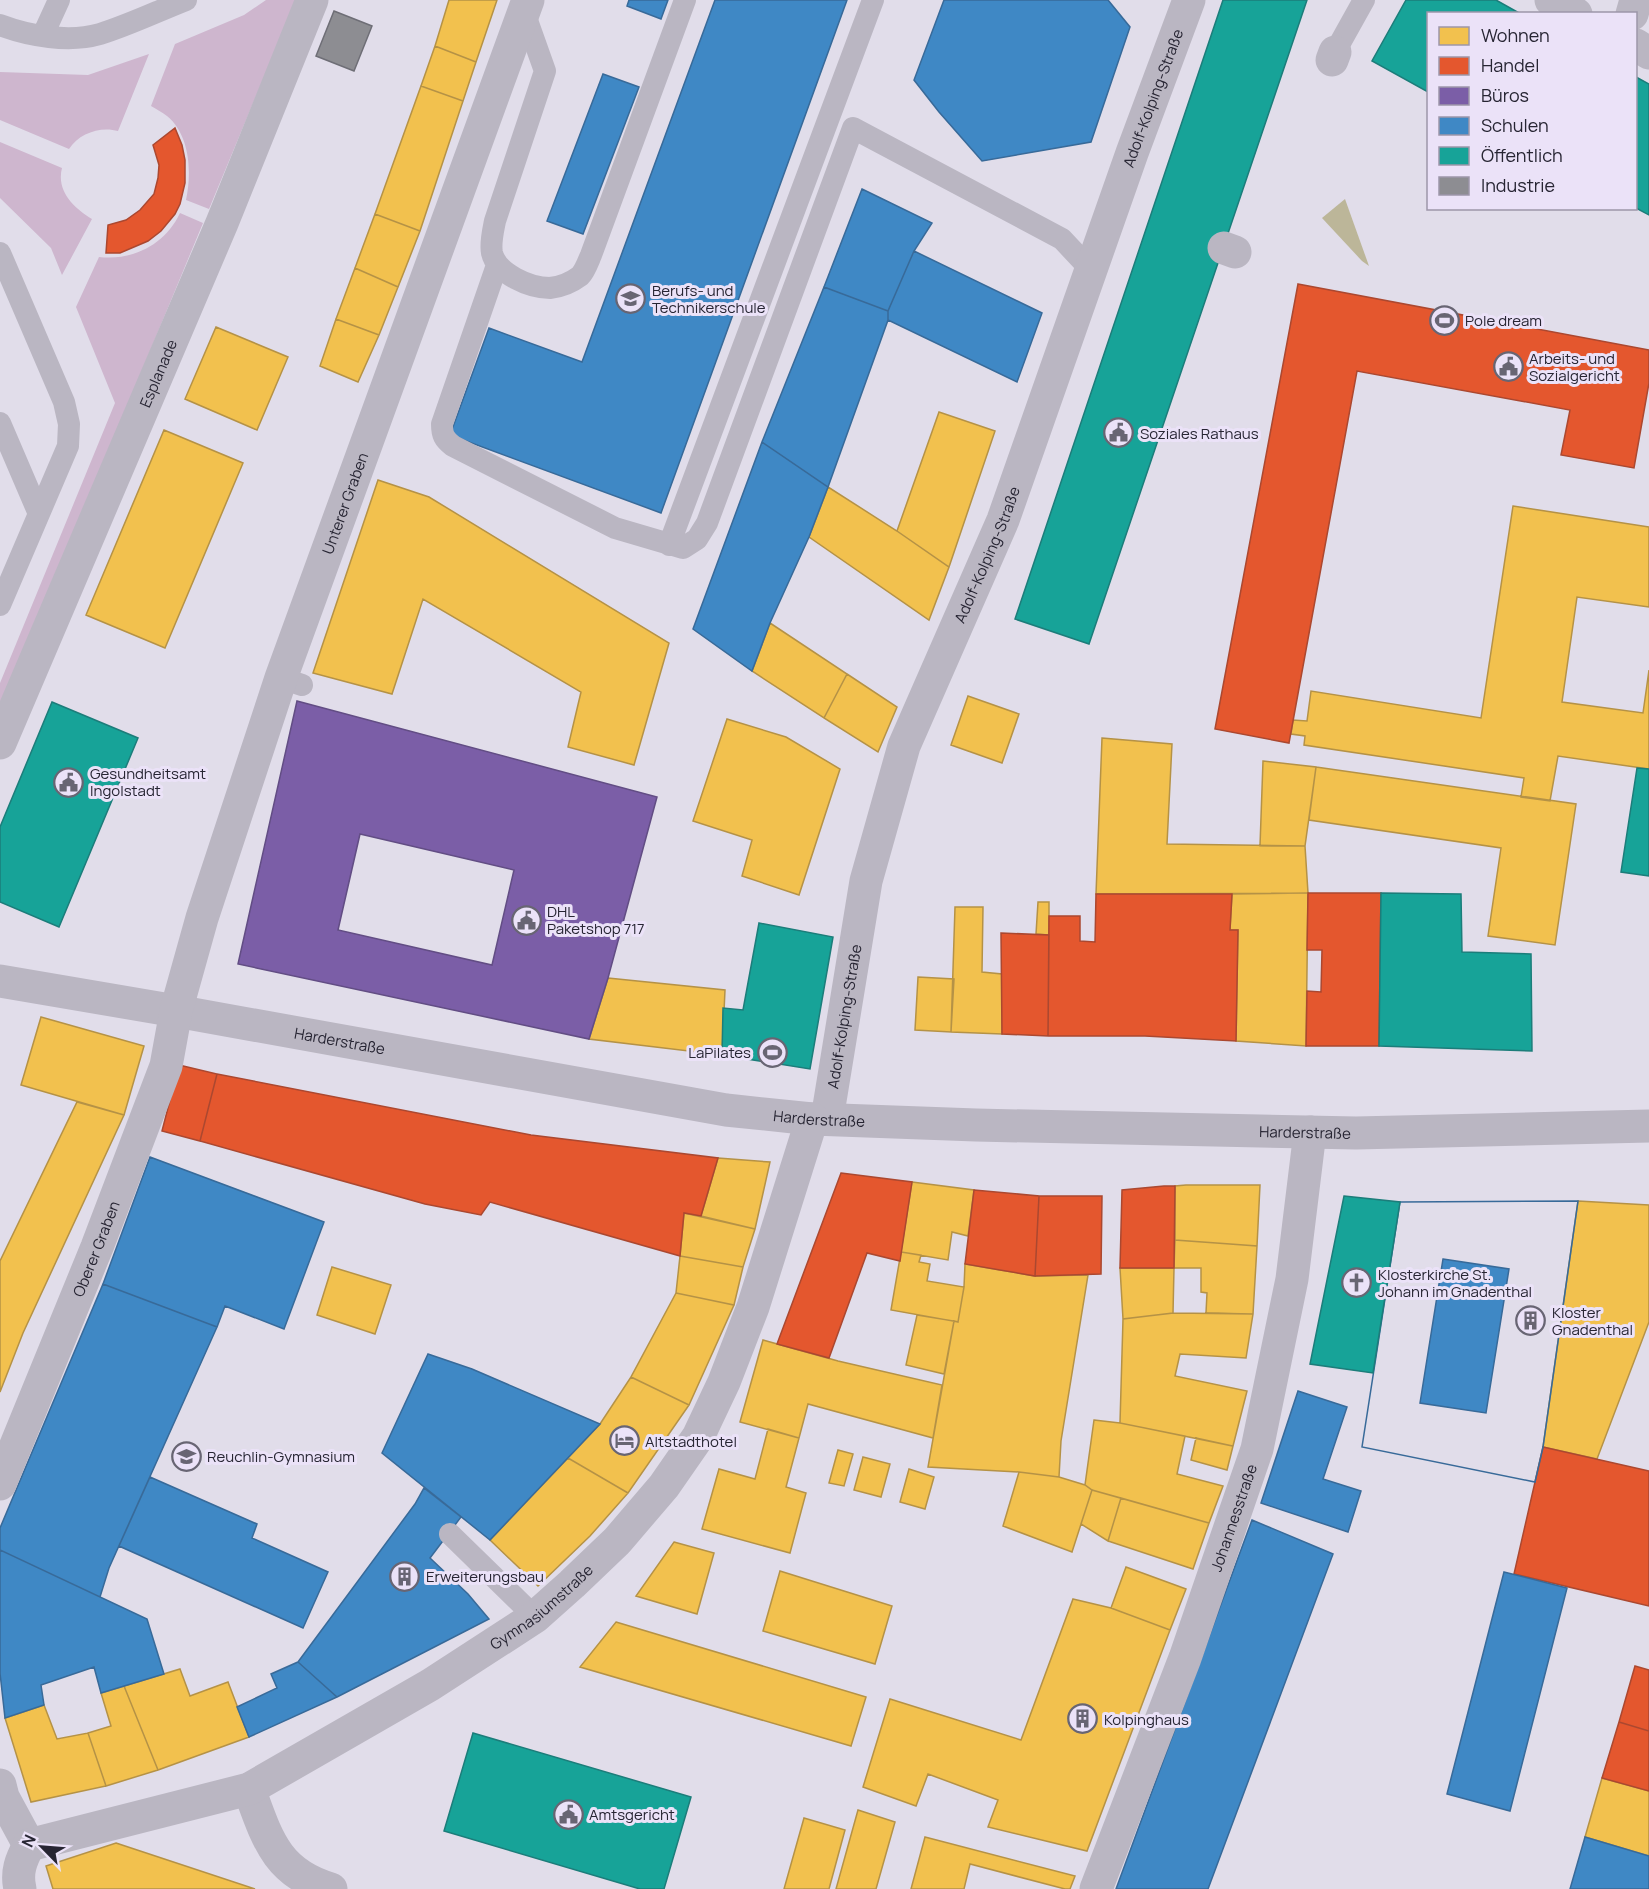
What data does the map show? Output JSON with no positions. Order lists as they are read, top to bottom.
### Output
{
  "streets": {
    "street": [
      "Adolf-Kolping-Straße",
      "Esplanade",
      "Unterer Graben",
      "Harderstraße",
      "Oberer Graben",
      "Johannesstraße",
      "Gymnasiumstraße"
    ]
  },
  "crossings": [
    ["Adolf-Kolping-Straße", "Harderstraße"],
    ["Adolf-Kolping-Straße", "Gymnasiumstraße"],
    ["Unterer Graben", "Harderstraße"],
    ["Unterer Graben", "Oberer Graben"],
    ["Harderstraße", "Oberer Graben"],
    ["Harderstraße", "Johannesstraße"],
    ["Harderstraße", "Gymnasiumstraße"]
  ],
  "places": {
    "school or university": ["Berufs- und Technikerschule", "Reuchlin-Gymnasium"],
    "sports": ["Pole dream", "LaPilates"],
    "public building": [
      "Arbeits- und Sozialgericht",
      "Soziales Rathaus",
      "Gesundheitsamt Ingolstadt",
      "DHL Paketshop 717",
      "Amtsgericht"
    ],
    "church": ["Klosterkirche St. Johann im Gnadenthal"],
    "building": ["Kloster Gnadenthal", "Erweiterungsbau", "Kolpinghaus"],
    "hotel": ["Altstadthotel"]
  },
  "legend": [
    "Wohnen",
    "Handel",
    "Büros",
    "Schulen",
    "Öffentlich",
    "Industrie"
  ],
  "north": "top left"
}
